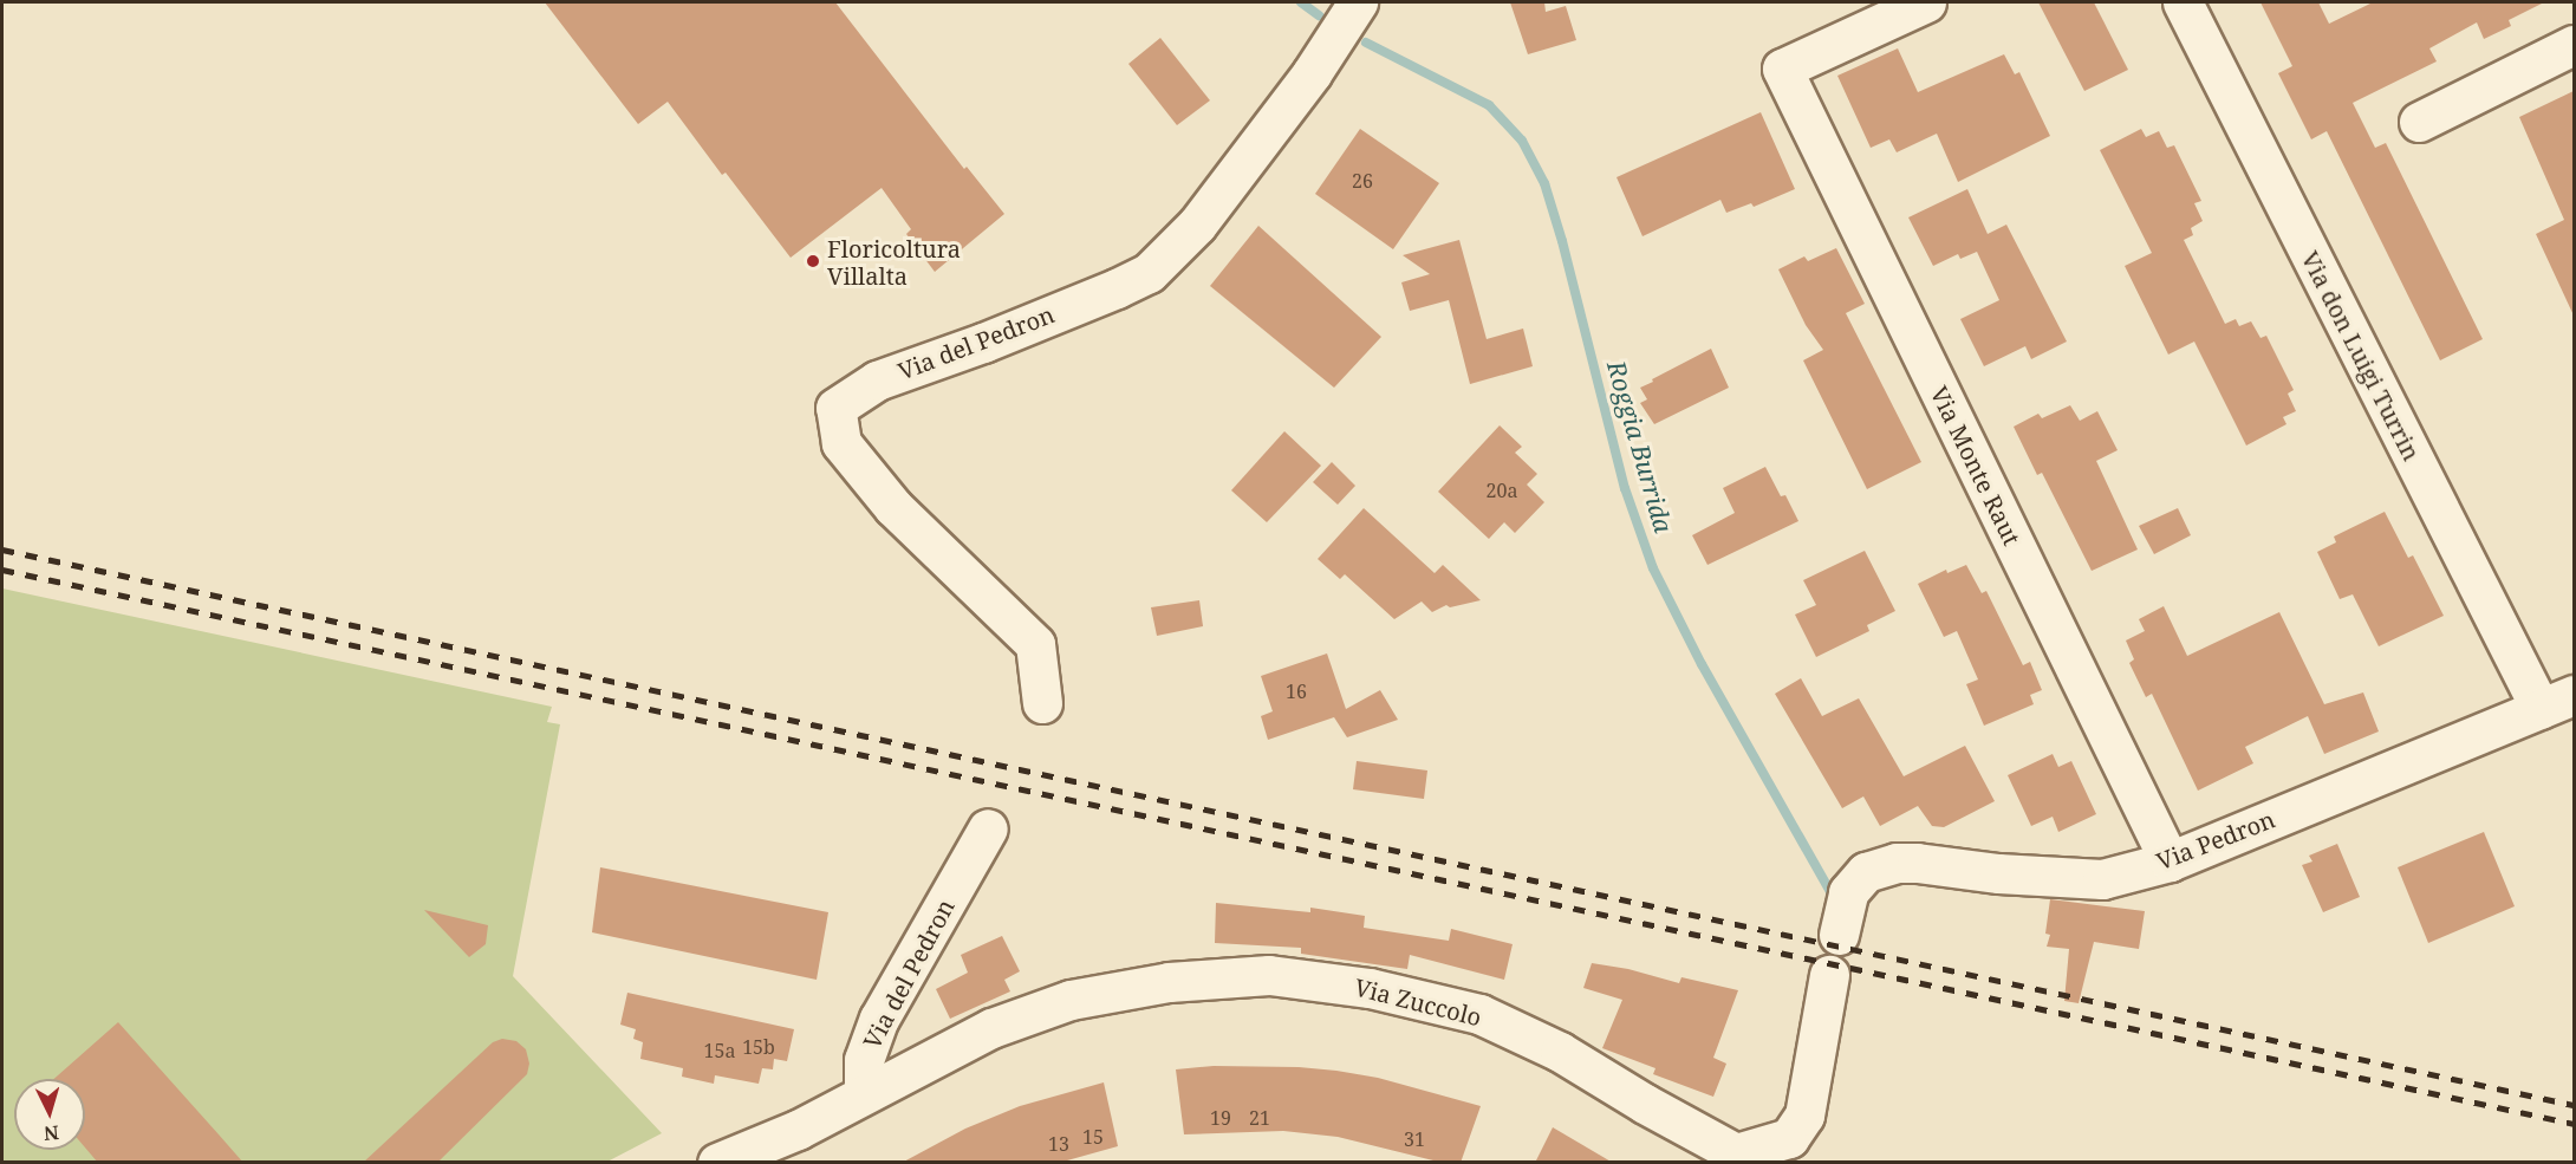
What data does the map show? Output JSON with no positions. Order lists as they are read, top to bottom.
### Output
{
  "streets": {
    "street": [
      "Via del Pedron",
      "Via don Luigi Turrin",
      "Via Monte Raut",
      "Via Pedron",
      "Via Zuccolo"
    ]
  },
  "crossings": [
    ["Via del Pedron", "Via Zuccolo"],
    ["Via don Luigi Turrin", "Via Pedron"],
    ["Via Monte Raut", "Via Pedron"]
  ],
  "water": ["Roggia Burrida"],
  "places": ["Floricoltura Villalta"],
  "house_numbers": [
    "26",
    "20a",
    "16",
    "15b",
    "15a",
    "19",
    "21",
    "15",
    "31",
    "13"
  ],
  "north": "bottom"
}
